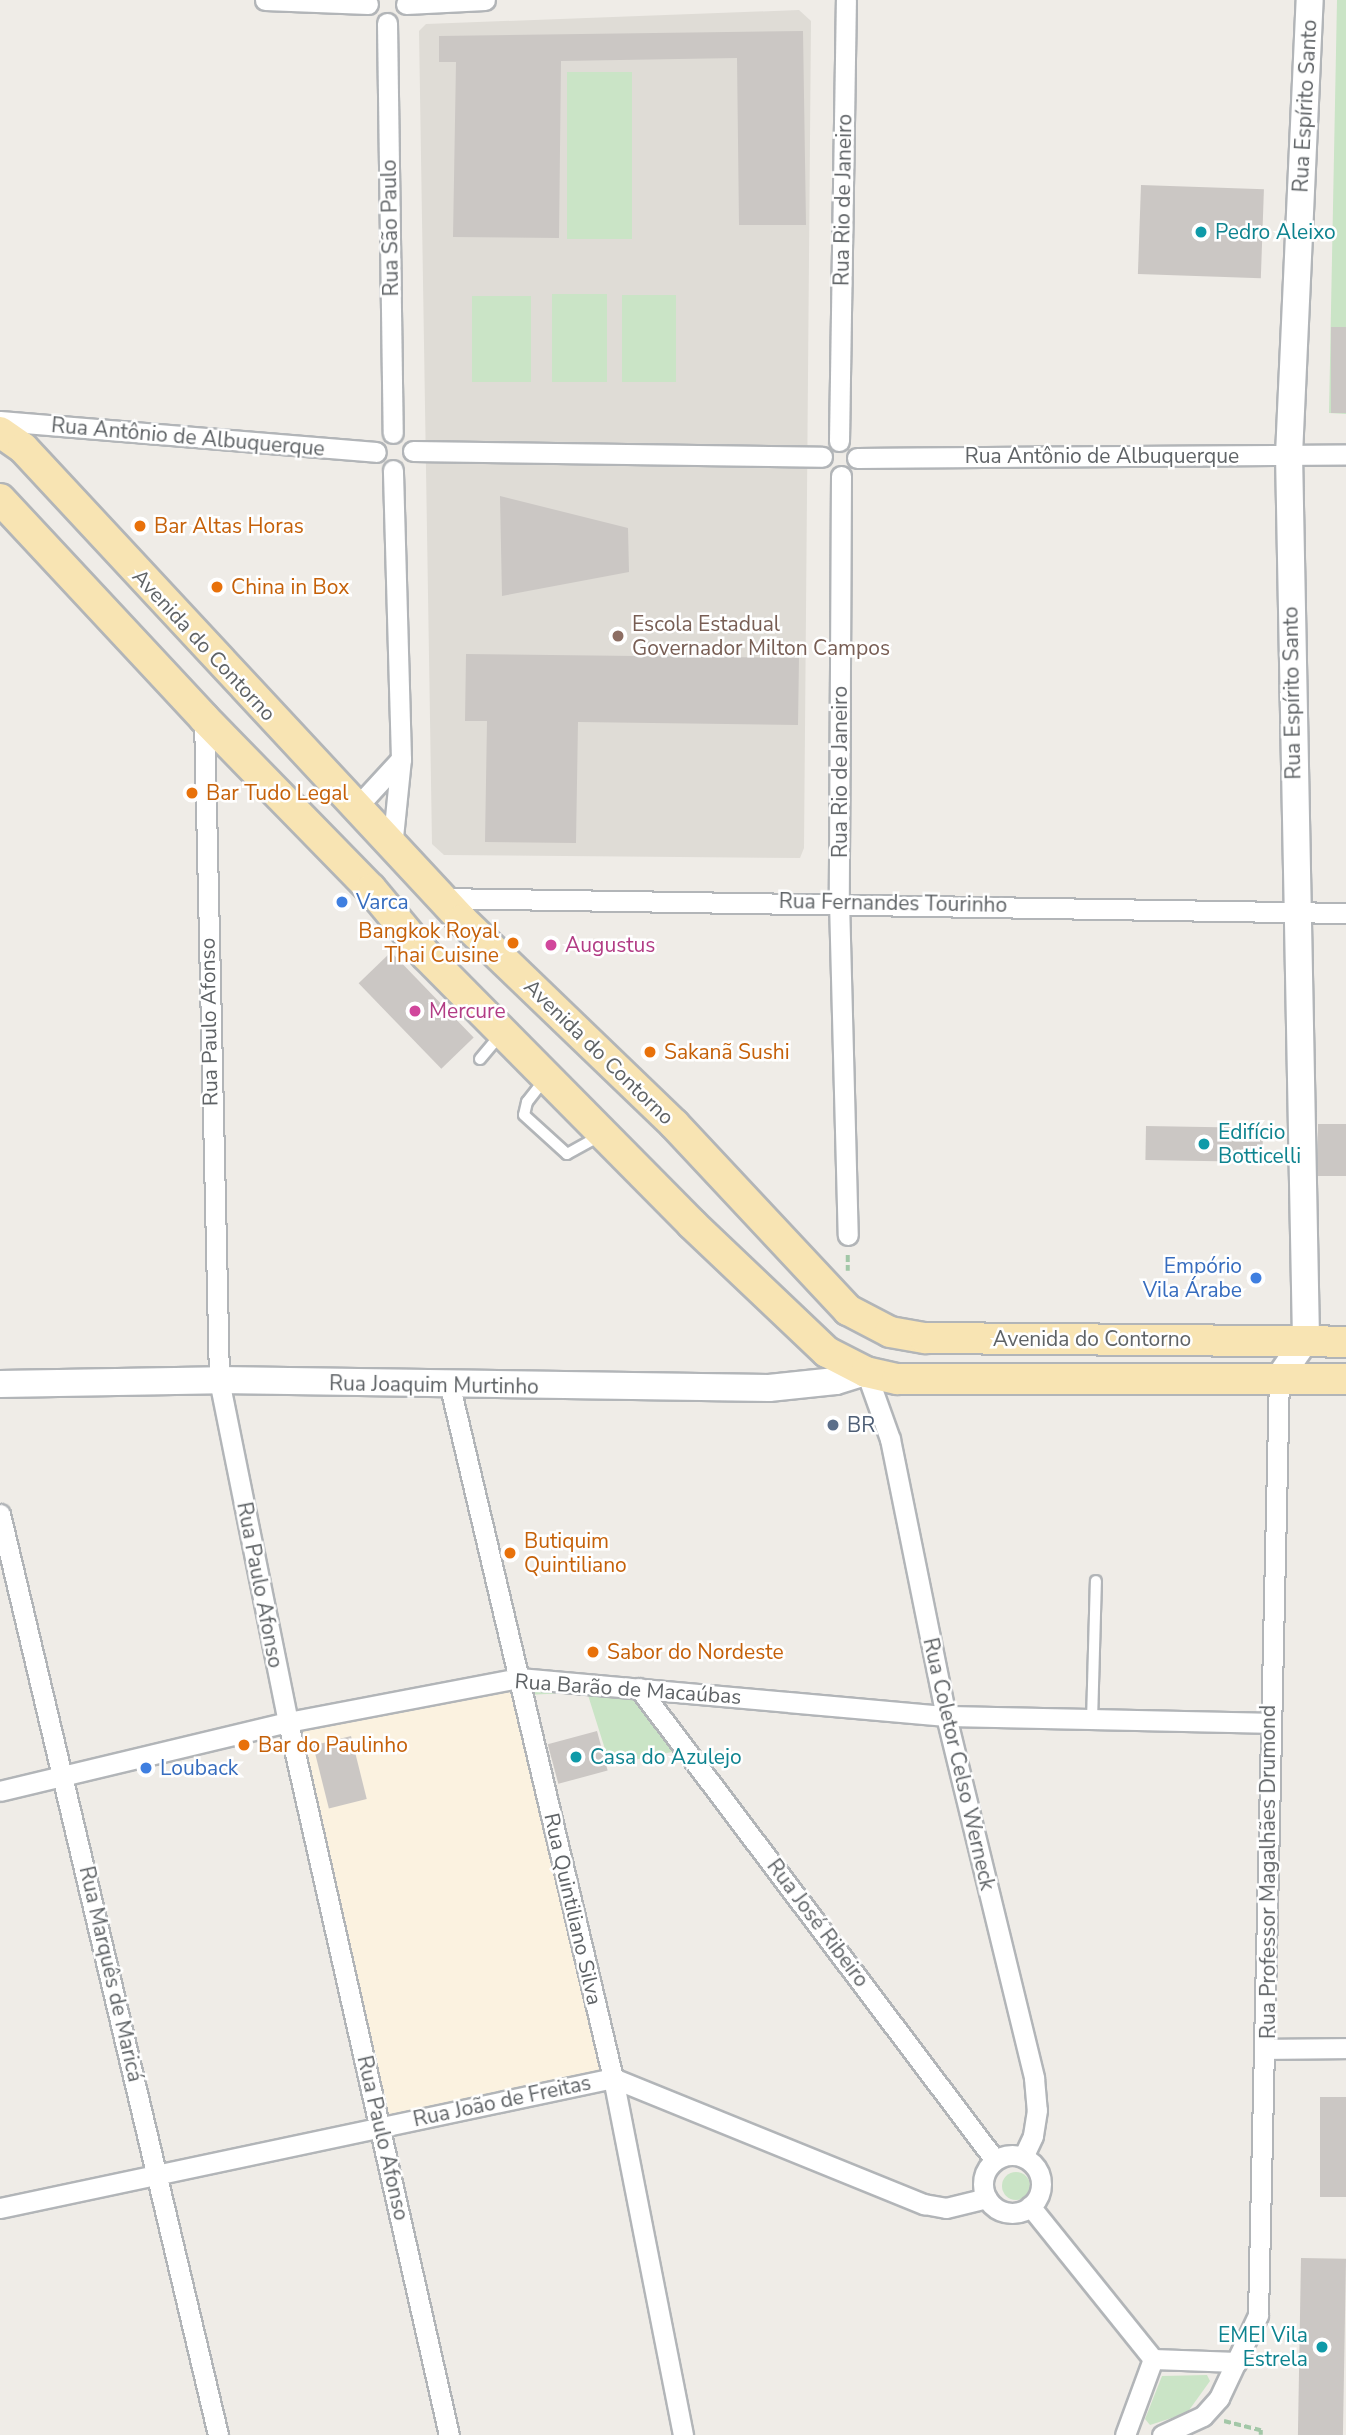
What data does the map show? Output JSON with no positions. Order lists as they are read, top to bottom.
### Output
{
  "streets": {
    "main road": ["Avenida do Contorno"],
    "street": [
      "Rua Espírito Santo",
      "Rua Rio de Janeiro",
      "Rua São Paulo",
      "Rua Antônio de Albuquerque",
      "Rua Fernandes Tourinho",
      "Rua Paulo Afonso",
      "Rua Joaquim Murtinho",
      "Rua Barão de Macaúbas",
      "Rua Coletor Celso Werneck",
      "Rua Professor Magalhães Drumond",
      "Rua Quintiliano Silva",
      "Rua José Ribeiro",
      "Rua Marquês de Maricá",
      "Rua João de Freitas"
    ]
  },
  "crossings": [
    ["Rua Espírito Santo", "Rua Antônio de Albuquerque"],
    ["Rua Espírito Santo", "Avenida do Contorno"],
    ["Rua Espírito Santo", "Rua Fernandes Tourinho"],
    ["Rua Rio de Janeiro", "Rua Antônio de Albuquerque"],
    ["Rua Rio de Janeiro", "Rua Fernandes Tourinho"],
    ["Rua São Paulo", "Rua Antônio de Albuquerque"],
    ["Avenida do Contorno", "Rua Fernandes Tourinho"],
    ["Avenida do Contorno", "Rua Paulo Afonso"],
    ["Avenida do Contorno", "Rua Joaquim Murtinho"],
    ["Avenida do Contorno", "Rua Coletor Celso Werneck"],
    ["Avenida do Contorno", "Rua Professor Magalhães Drumond"],
    ["Rua Paulo Afonso", "Rua Joaquim Murtinho"],
    ["Rua Paulo Afonso", "Rua Barão de Macaúbas"],
    ["Rua Paulo Afonso", "Rua João de Freitas"],
    ["Rua Joaquim Murtinho", "Rua Coletor Celso Werneck"],
    ["Rua Joaquim Murtinho", "Rua Quintiliano Silva"],
    ["Rua Barão de Macaúbas", "Rua Coletor Celso Werneck"],
    ["Rua Barão de Macaúbas", "Rua Professor Magalhães Drumond"],
    ["Rua Barão de Macaúbas", "Rua Quintiliano Silva"],
    ["Rua Barão de Macaúbas", "Rua José Ribeiro"],
    ["Rua Barão de Macaúbas", "Rua Marquês de Maricá"],
    ["Rua Coletor Celso Werneck", "Rua José Ribeiro"],
    ["Rua Coletor Celso Werneck", "Rua João de Freitas"],
    ["Rua Quintiliano Silva", "Rua João de Freitas"],
    ["Rua José Ribeiro", "Rua João de Freitas"],
    ["Rua Marquês de Maricá", "Rua João de Freitas"]
  ],
  "places": [
    "Pedro Aleixo",
    "Bar Altas Horas",
    "China in Box",
    "Escola Estadual Governador Milton Campos",
    "Bar Tudo Legal",
    "Varca",
    "Bangkok Royal Thai Cuisine",
    "Augustus",
    "Mercure",
    "Sakanã Sushi",
    "Edifício Botticelli",
    "Empório Vila Árabe",
    "BR",
    "Butiquim Quintiliano",
    "Sabor do Nordeste",
    "Bar do Paulinho",
    "Casa do Azulejo",
    "Louback",
    "EMEI Vila Estrela"
  ]
}
